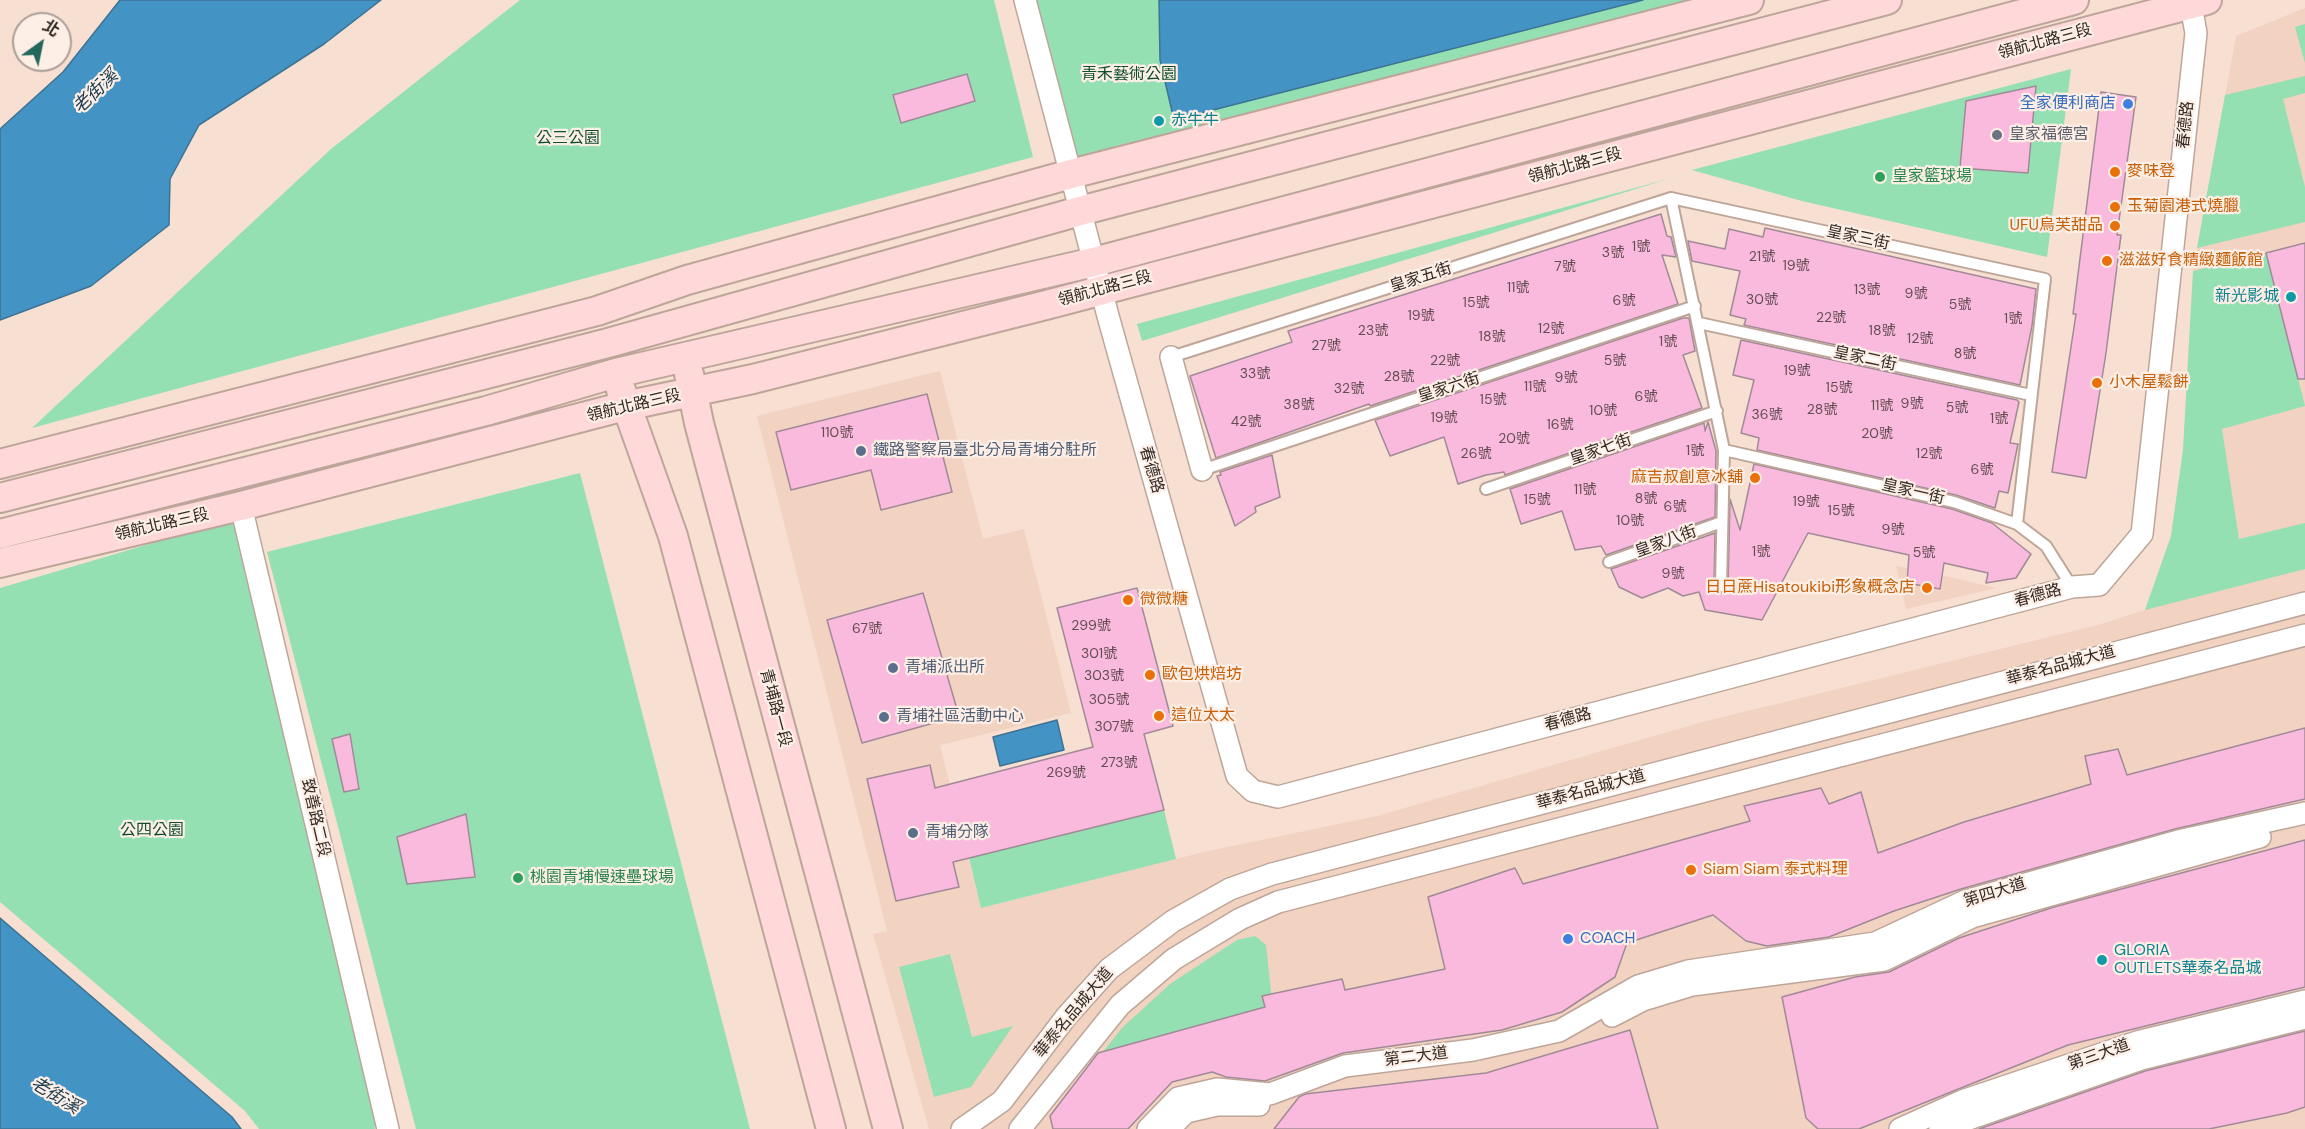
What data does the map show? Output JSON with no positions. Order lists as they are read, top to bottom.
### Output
{
  "streets": {
    "main road": ["領航北路三段", "青埔路一段"],
    "street": [
      "春德路",
      "華泰名品城大道",
      "致善路二段",
      "第四大道",
      "第三大道",
      "第二大道"
    ],
    "lane": [
      "皇家三街",
      "皇家五街",
      "皇家二街",
      "皇家六街",
      "皇家七街",
      "皇家一街",
      "皇家八街"
    ]
  },
  "crossings": [
    ["領航北路三段", "春德路"],
    ["領航北路三段", "青埔路一段"],
    ["領航北路三段", "致善路二段"],
    ["春德路", "皇家一街"],
    ["皇家三街", "皇家五街"],
    ["皇家三街", "皇家二街"],
    ["第四大道", "第二大道"]
  ],
  "water": ["老街溪"],
  "parks": ["青禾藝術公園", "公三公園", "公四公園"],
  "places": [
    "全家便利商店",
    "赤牛牛",
    "皇家福德宮",
    "麥味登",
    "皇家籃球場",
    "玉菊園港式燒臘",
    "UFU烏芙甜品",
    "滋滋好食精緻麵飯館",
    "新光影城",
    "小木屋鬆餅",
    "鐵路警察局臺北分局青埔分駐所",
    "麻吉叔創意冰舖",
    "日日蔗Hisatoukibi形象概念店",
    "微微糖",
    "青埔派出所",
    "歐包烘焙坊",
    "這位太太",
    "青埔社區活動中心",
    "青埔分隊",
    "Siam Siam 泰式料理",
    "桃園青埔慢速壘球場",
    "COACH",
    "GLORIA OUTLETS華泰名品城"
  ],
  "house_numbers": [
    "1號",
    "3號",
    "21號",
    "19號",
    "7號",
    "11號",
    "13號",
    "9號",
    "30號",
    "6號",
    "15號",
    "5號",
    "19號",
    "22號",
    "1號",
    "12號",
    "23號",
    "18號",
    "18號",
    "12號",
    "1號",
    "27號",
    "8號",
    "22號",
    "5號",
    "19號",
    "33號",
    "28號",
    "9號",
    "11號",
    "15號",
    "32號",
    "6號",
    "15號",
    "9號",
    "38號",
    "11號",
    "5號",
    "28號",
    "10號",
    "36號",
    "19號",
    "1號",
    "42號",
    "16號",
    "110號",
    "20號",
    "20號",
    "1號",
    "26號",
    "12號",
    "6號",
    "11號",
    "8號",
    "15號",
    "19號",
    "6號",
    "15號",
    "10號",
    "9號",
    "1號",
    "5號",
    "9號",
    "299號",
    "67號",
    "301號",
    "303號",
    "305號",
    "307號",
    "273號",
    "269號"
  ],
  "north": "top right"
}
